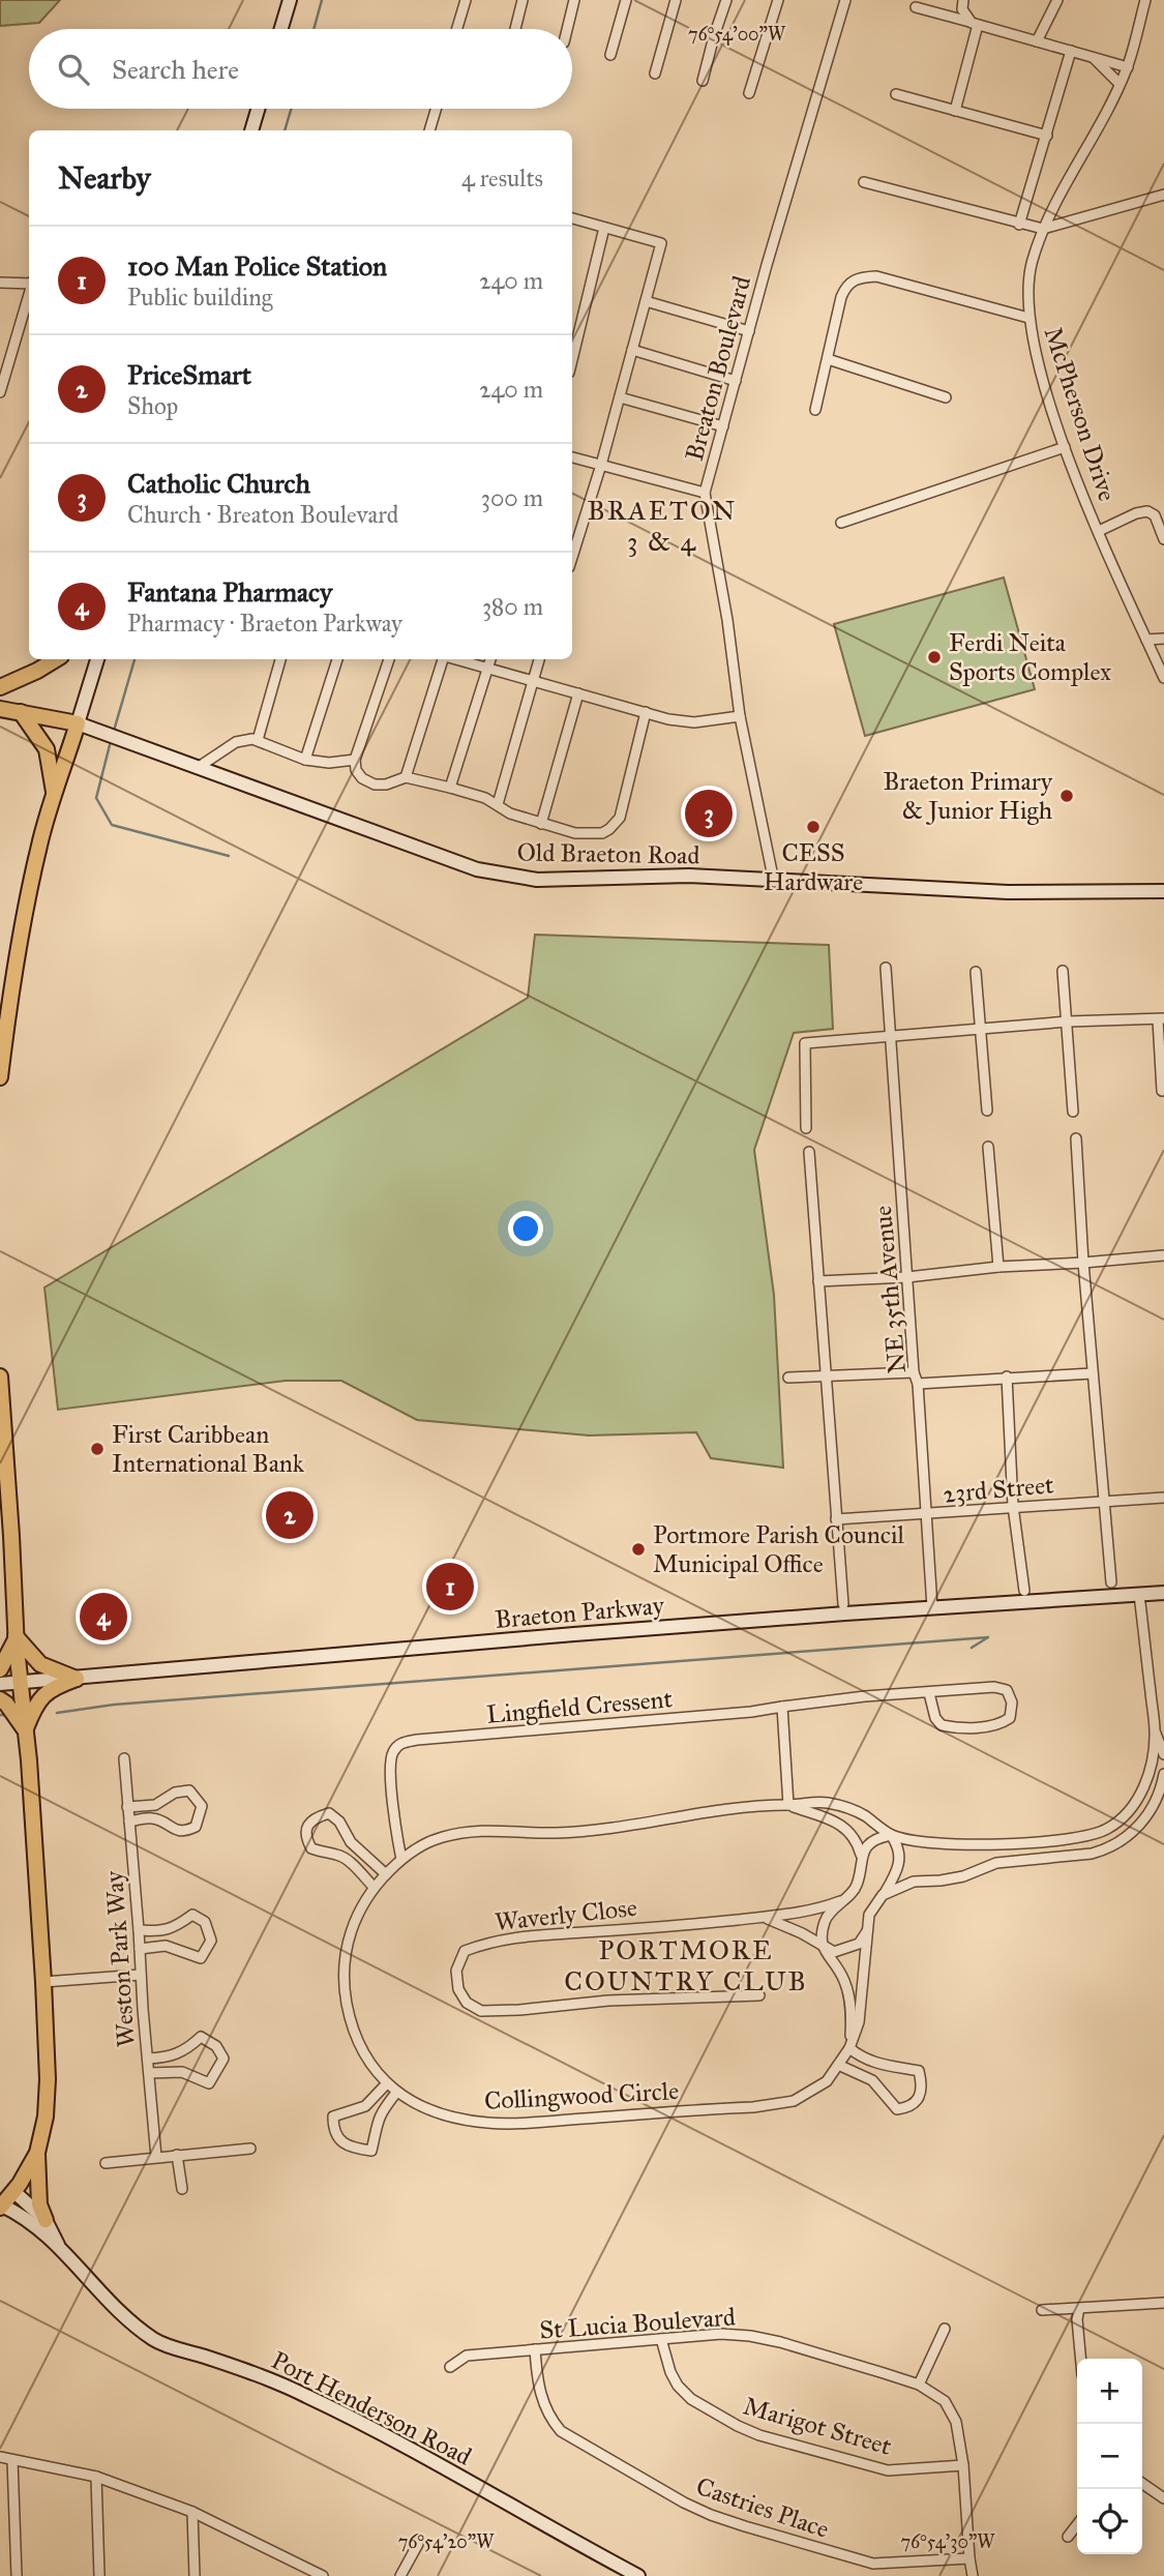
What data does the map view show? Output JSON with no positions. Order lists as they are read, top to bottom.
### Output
{
  "streets": {
    "street": [
      "Breaton Boulevard",
      "McPherson Drive",
      "Old Braeton Road",
      "NE 35th Avenue",
      "23rd Street",
      "Braeton Parkway",
      "Lingfield Cressent",
      "Waverly Close",
      "Weston Park Way",
      "Collingwood Circle",
      "St Lucia Boulevard",
      "Port Henderson Road",
      "Marigot Street",
      "Castries Place"
    ]
  },
  "crossings": [
    ["Breaton Boulevard", "Old Braeton Road"],
    ["NE 35th Avenue", "23rd Street"],
    ["NE 35th Avenue", "Braeton Parkway"],
    ["Lingfield Cressent", "Collingwood Circle"],
    ["St Lucia Boulevard", "Marigot Street"],
    ["St Lucia Boulevard", "Castries Place"]
  ],
  "districts": ["BRAETON 3 & 4", "PORTMORE COUNTRY CLUB"],
  "places": [
    "Ferdi Neita Sports Complex",
    "Braeton Primary & Junior High",
    "CESS Hardware",
    "First Caribbean International Bank",
    "Portmore Parish Council Municipal Office"
  ],
  "page": {
    "search": "Search here",
    "heading": ["Nearby", "4 results"],
    "list": [
      {
        "mark": "1",
        "name": "100 Man Police Station",
        "note": "Public building",
        "value": "240 m"
      },
      {
        "mark": "2",
        "name": "PriceSmart",
        "note": "Shop",
        "value": "240 m"
      },
      {
        "mark": "3",
        "name": "Catholic Church",
        "note": "Church · Breaton Boulevard",
        "value": "300 m"
      },
      {
        "mark": "4",
        "name": "Fantana Pharmacy",
        "note": "Pharmacy · Braeton Parkway",
        "value": "380 m"
      }
    ],
    "pins": [
      "3",
      "2",
      "1",
      "4"
    ],
    "map_buttons": ["+", "−"]
  },
  "coordinates": ["76°54'00\"W", "76°54'20\"W", "76°54'30\"W"]
}
